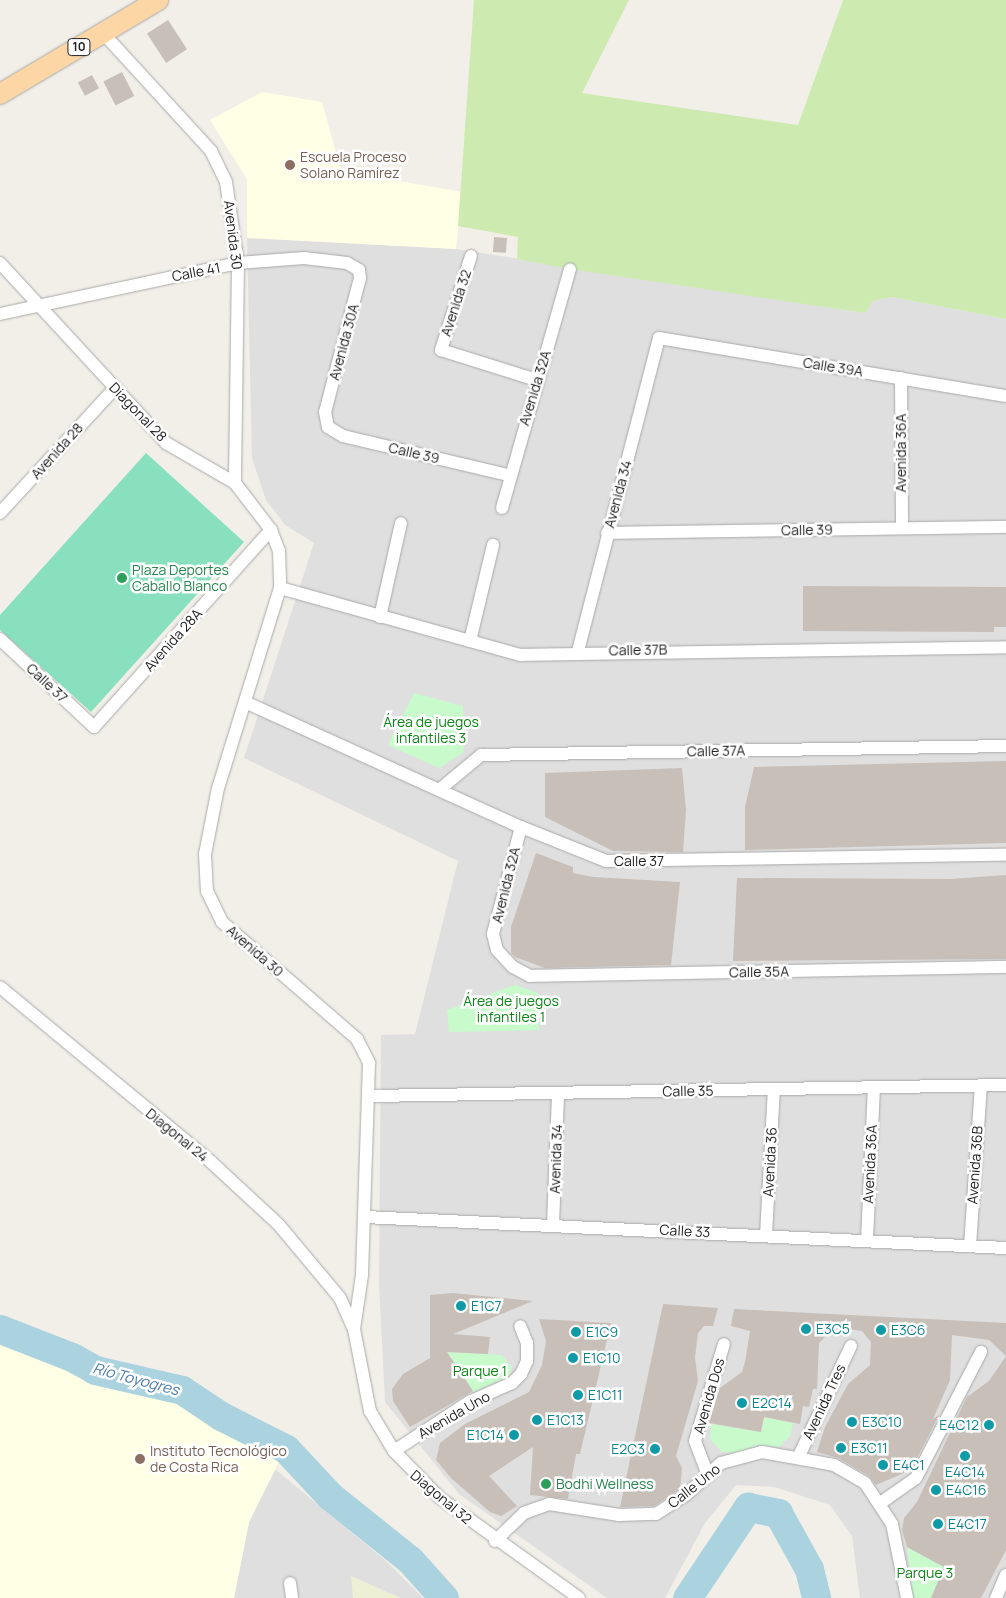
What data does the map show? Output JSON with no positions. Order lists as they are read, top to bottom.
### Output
{
  "streets": {
    "main road": ["10"],
    "street": [
      "Avenida 30",
      "Calle 41",
      "Avenida 32",
      "Avenida 30A",
      "Calle 39A",
      "Avenida 32A",
      "Diagonal 28",
      "Avenida 28",
      "Calle 39",
      "Avenida 36A",
      "Avenida 34",
      "Avenida 28A",
      "Calle 37B",
      "Calle 37",
      "Calle 37A",
      "Calle 35A",
      "Calle 35",
      "Diagonal 24",
      "Avenida 36",
      "Avenida 36B",
      "Calle 33",
      "Avenida Dos",
      "Avenida Tres",
      "Avenida Uno",
      "Calle Uno",
      "Diagonal 32"
    ]
  },
  "crossings": [
    ["10", "Avenida 30"],
    ["Avenida 30", "Calle 41"],
    ["Avenida 30", "Diagonal 28"],
    ["Avenida 30", "Calle 37B"],
    ["Avenida 30", "Calle 37"],
    ["Avenida 30", "Calle 35"],
    ["Avenida 30", "Calle 33"],
    ["Avenida 30", "Diagonal 32"],
    ["Calle 41", "Avenida 30A"],
    ["Calle 41", "Diagonal 28"],
    ["Avenida 32", "Avenida 32A"],
    ["Avenida 30A", "Calle 39"],
    ["Calle 39A", "Avenida 36A"],
    ["Calle 39A", "Avenida 34"],
    ["Avenida 32A", "Calle 39"],
    ["Avenida 32A", "Calle 37"],
    ["Avenida 32A", "Calle 35A"],
    ["Diagonal 28", "Avenida 28"],
    ["Diagonal 28", "Avenida 28A"],
    ["Calle 39", "Avenida 36A"],
    ["Calle 39", "Avenida 34"],
    ["Avenida 36A", "Calle 35"],
    ["Avenida 36A", "Calle 33"],
    ["Avenida 34", "Calle 37B"],
    ["Avenida 34", "Calle 35"],
    ["Avenida 34", "Calle 33"],
    ["Avenida 28A", "Calle 37"],
    ["Calle 37", "Calle 37A"],
    ["Calle 35", "Avenida 36"],
    ["Calle 35", "Avenida 36B"],
    ["Diagonal 24", "Diagonal 32"],
    ["Avenida 36", "Calle 33"],
    ["Avenida 36B", "Calle 33"],
    ["Avenida Dos", "Calle Uno"],
    ["Avenida Tres", "Calle Uno"],
    ["Avenida Uno", "Diagonal 32"],
    ["Calle Uno", "Diagonal 32"]
  ],
  "water": ["Río Toyogres"],
  "parks": [
    "Área de juegos infantiles 3",
    "Área de juegos infantiles 1",
    "Parque 1",
    "Parque 3"
  ],
  "places": [
    "Escuela Proceso Solano Ramírez",
    "Plaza Deportes Caballo Blanco",
    "E1C7",
    "E3C5",
    "E3C6",
    "E1C9",
    "E1C10",
    "E1C11",
    "E2C14",
    "E1C13",
    "E3C10",
    "E4C12",
    "E1C14",
    "E3C11",
    "E2C3",
    "E4C14",
    "Instituto Tecnológico de Costa Rica",
    "E4C1",
    "Bodhi Wellness",
    "E4C16",
    "E4C17"
  ]
}
